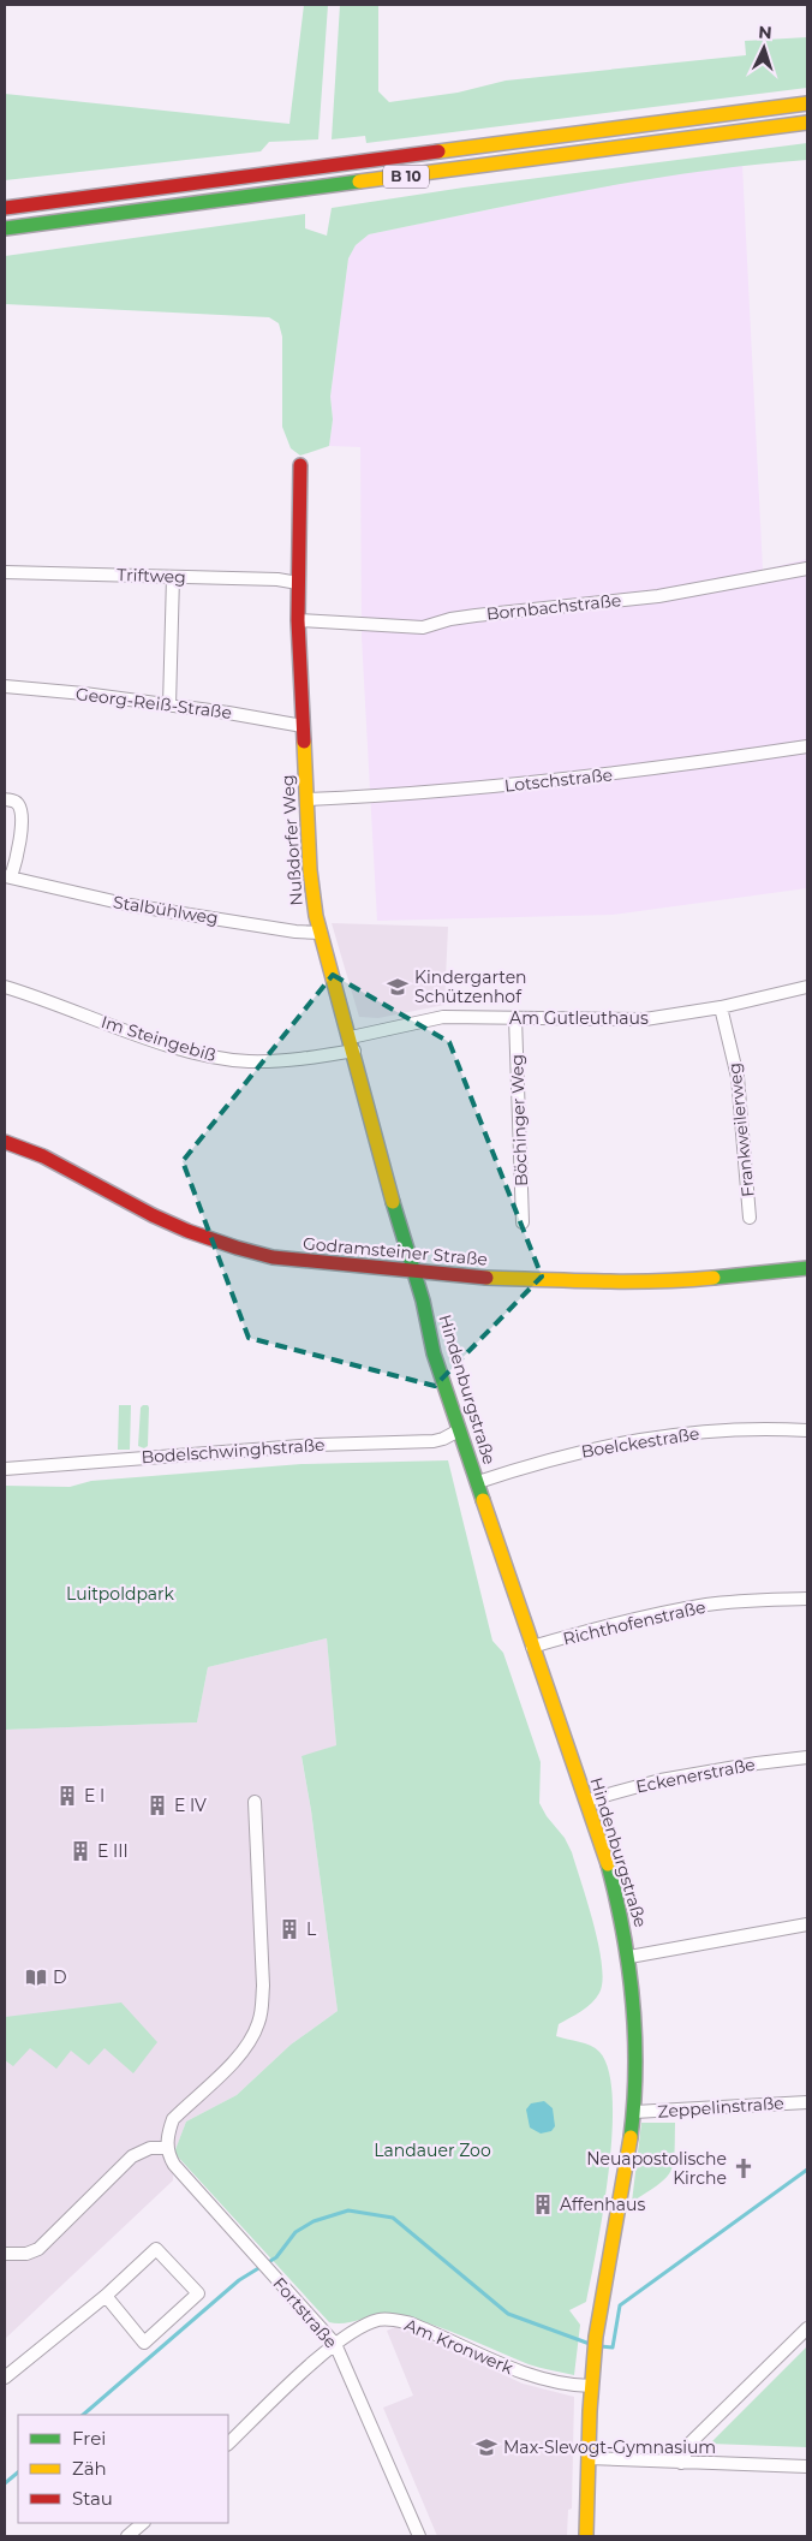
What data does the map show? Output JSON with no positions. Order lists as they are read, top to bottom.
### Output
{
  "streets": {
    "main road": [
      "B 10",
      "Nußdorfer Weg",
      "Godramsteiner Straße",
      "Hindenburgstraße"
    ],
    "street": [
      "Triftweg",
      "Bornbachstraße",
      "Georg-Reiß-Straße",
      "Lotschstraße",
      "Stalbühlweg",
      "Am Gutleuthaus",
      "Im Steingebiß",
      "Böchinger Weg",
      "Frankweilerweg",
      "Boelckestraße",
      "Bodelschwinghstraße",
      "Richthofenstraße",
      "Eckenerstraße",
      "Zeppelinstraße",
      "Fortstraße",
      "Am Kronwerk"
    ]
  },
  "crossings": [
    ["Triftweg", "Nußdorfer Weg"],
    ["Bornbachstraße", "Nußdorfer Weg"],
    ["Georg-Reiß-Straße", "Nußdorfer Weg"],
    ["Lotschstraße", "Nußdorfer Weg"],
    ["Nußdorfer Weg", "Stalbühlweg"],
    ["Nußdorfer Weg", "Am Gutleuthaus"],
    ["Nußdorfer Weg", "Im Steingebiß"],
    ["Nußdorfer Weg", "Godramsteiner Straße"],
    ["Nußdorfer Weg", "Hindenburgstraße"],
    ["Am Gutleuthaus", "Im Steingebiß"],
    ["Am Gutleuthaus", "Böchinger Weg"],
    ["Am Gutleuthaus", "Frankweilerweg"],
    ["Godramsteiner Straße", "Hindenburgstraße"],
    ["Hindenburgstraße", "Boelckestraße"],
    ["Hindenburgstraße", "Bodelschwinghstraße"],
    ["Hindenburgstraße", "Richthofenstraße"],
    ["Hindenburgstraße", "Eckenerstraße"],
    ["Hindenburgstraße", "Zeppelinstraße"],
    ["Hindenburgstraße", "Am Kronwerk"],
    ["Fortstraße", "Am Kronwerk"]
  ],
  "parks": ["Luitpoldpark", "Landauer Zoo"],
  "places": {
    "school or university": ["Kindergarten Schützenhof", "Max-Slevogt-Gymnasium"],
    "building": [
      "E I",
      "E IV",
      "E III",
      "L",
      "Affenhaus"
    ],
    "library": ["D"],
    "church": ["Neuapostolische Kirche"]
  },
  "legend": ["Frei", "Zäh", "Stau"],
  "north": "top"
}
